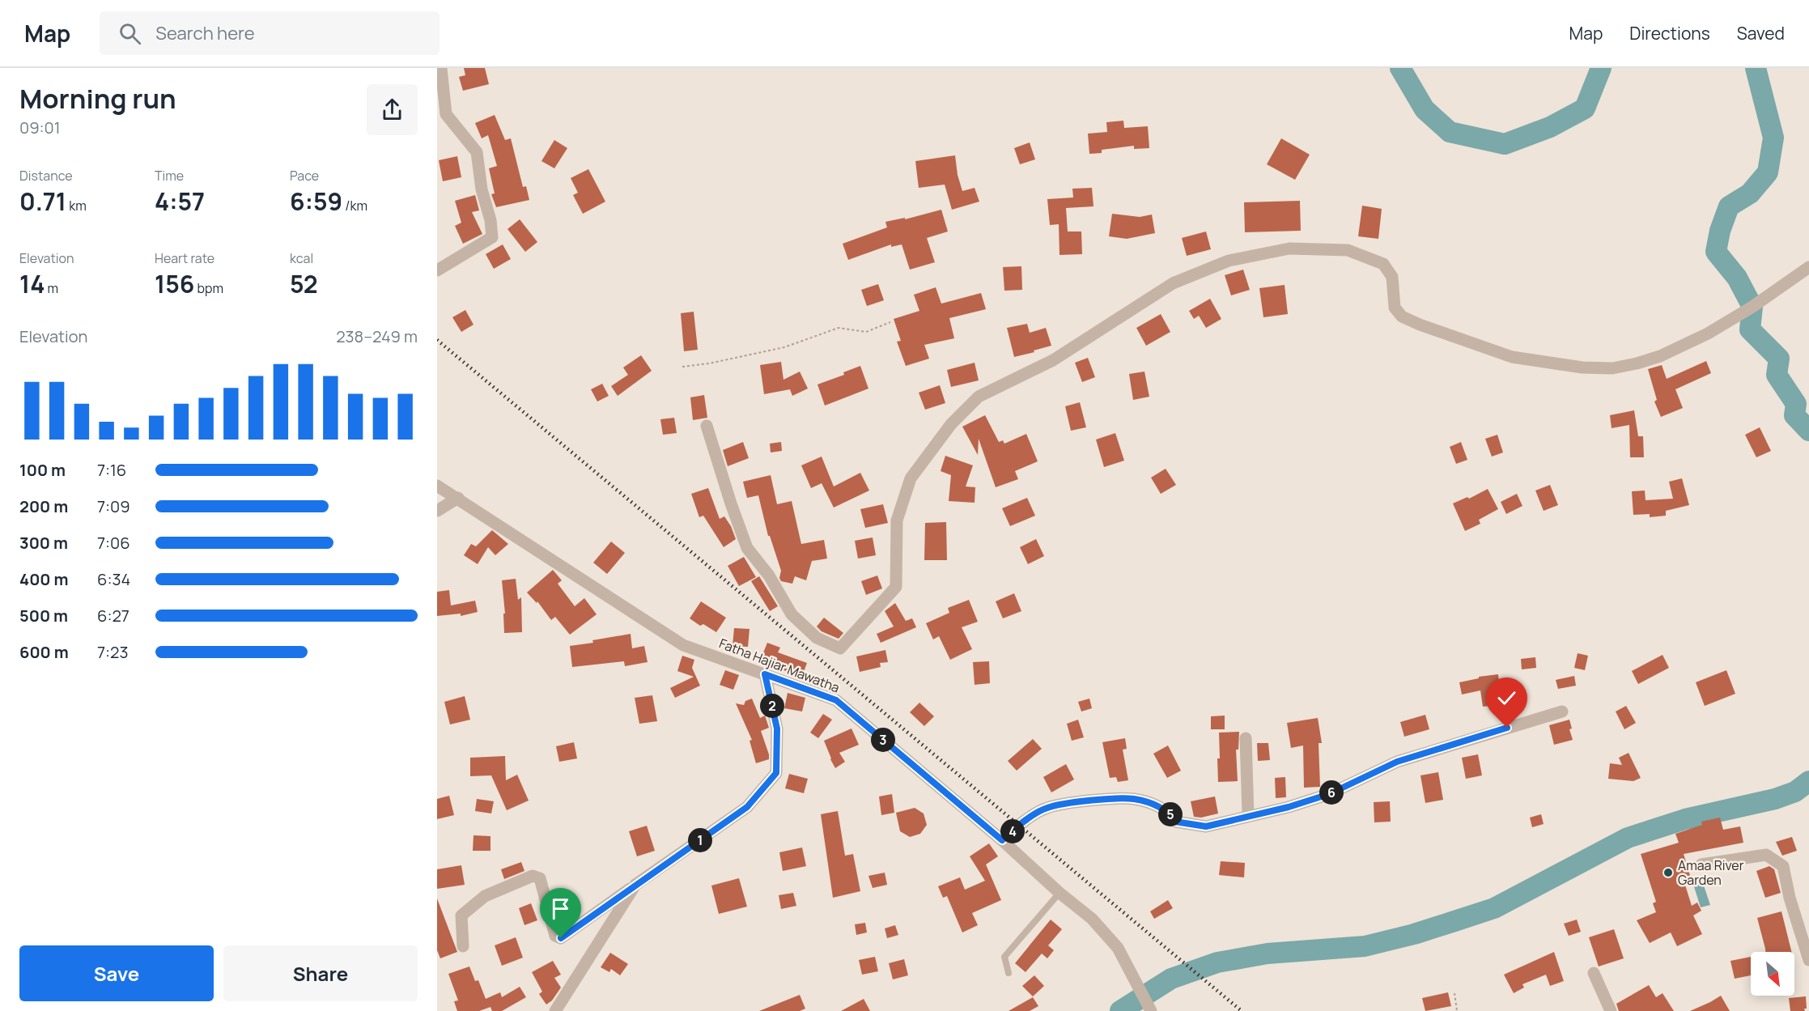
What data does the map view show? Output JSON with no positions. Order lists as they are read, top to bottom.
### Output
{
  "streets": {
    "street": ["Fatha Hajiar Mawatha"]
  },
  "places": ["Amaa River Garden"],
  "north": "bottom right",
  "page": {
    "header": "Map",
    "search": "Search here",
    "nav": ["Map", "Directions", "Saved"],
    "heading": ["Morning run", "09:01"],
    "stats": [
      ["Distance", "0.71 km"],
      ["Time", "4:57"],
      ["Pace", "6:59 /km"],
      ["Elevation", "14 m"],
      ["Heart rate", "156 bpm"],
      ["kcal", "52"]
    ],
    "chart": ["Elevation", "238–249 m"],
    "list": [
      {
        "name": "100 m",
        "note": "7:16"
      },
      {
        "name": "200 m",
        "note": "7:09"
      },
      {
        "name": "300 m",
        "note": "7:06"
      },
      {
        "name": "400 m",
        "note": "6:34"
      },
      {
        "name": "500 m",
        "note": "6:27"
      },
      {
        "name": "600 m",
        "note": "7:23"
      }
    ],
    "pins": [
      "2",
      "3",
      "6",
      "5",
      "4",
      "1"
    ],
    "buttons": ["Save", "Share"]
  }
}
